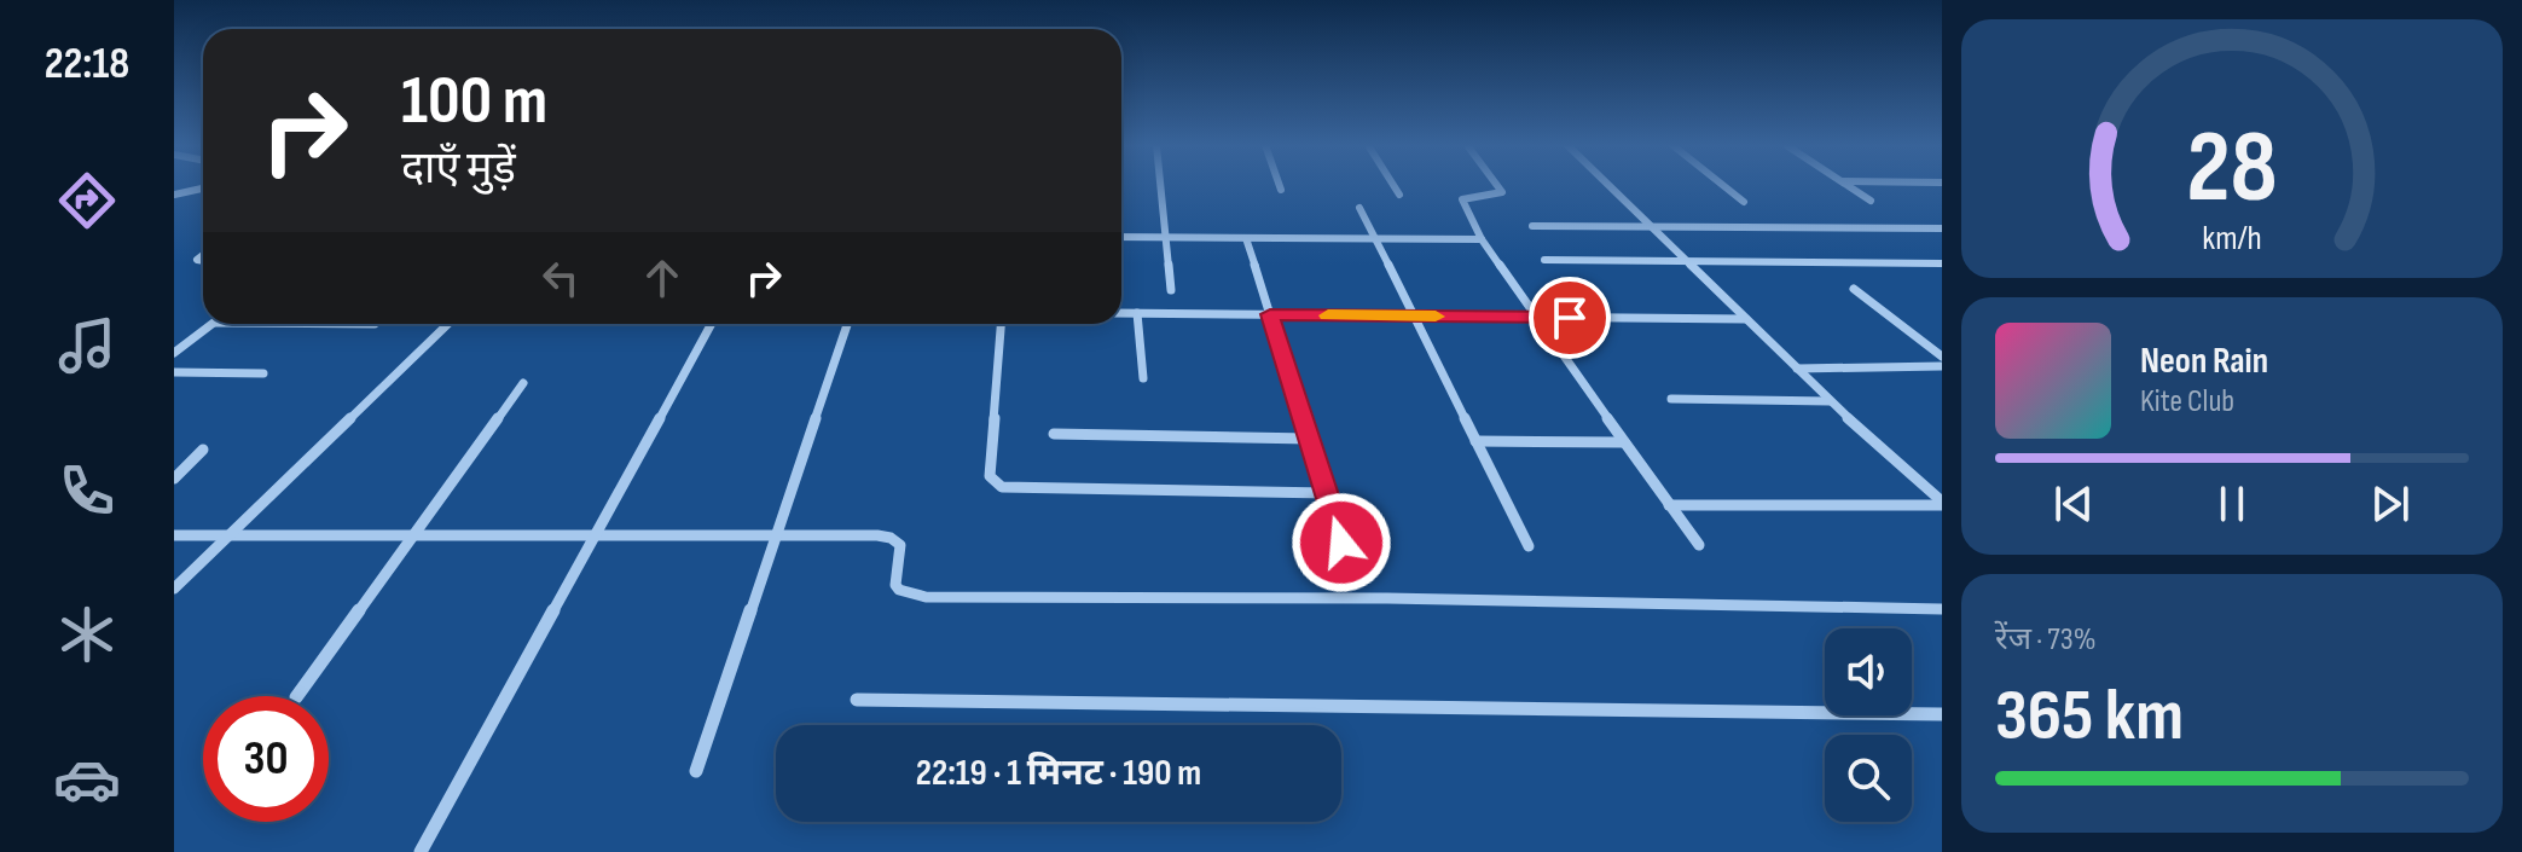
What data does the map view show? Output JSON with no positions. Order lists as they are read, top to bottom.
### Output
{
  "page": {
    "tabs": "22:18",
    "turn": ["100 m", "दाएँ मुड़ें"],
    "song": ["Neon Rain", "Kite Club"],
    "tile": ["रेंज · 73%", "365 km"],
    "limit": "30",
    "trip": "22:19 · 1 मिनट · 190 m",
    "gauge": ["28", "km/h"]
  }
}
